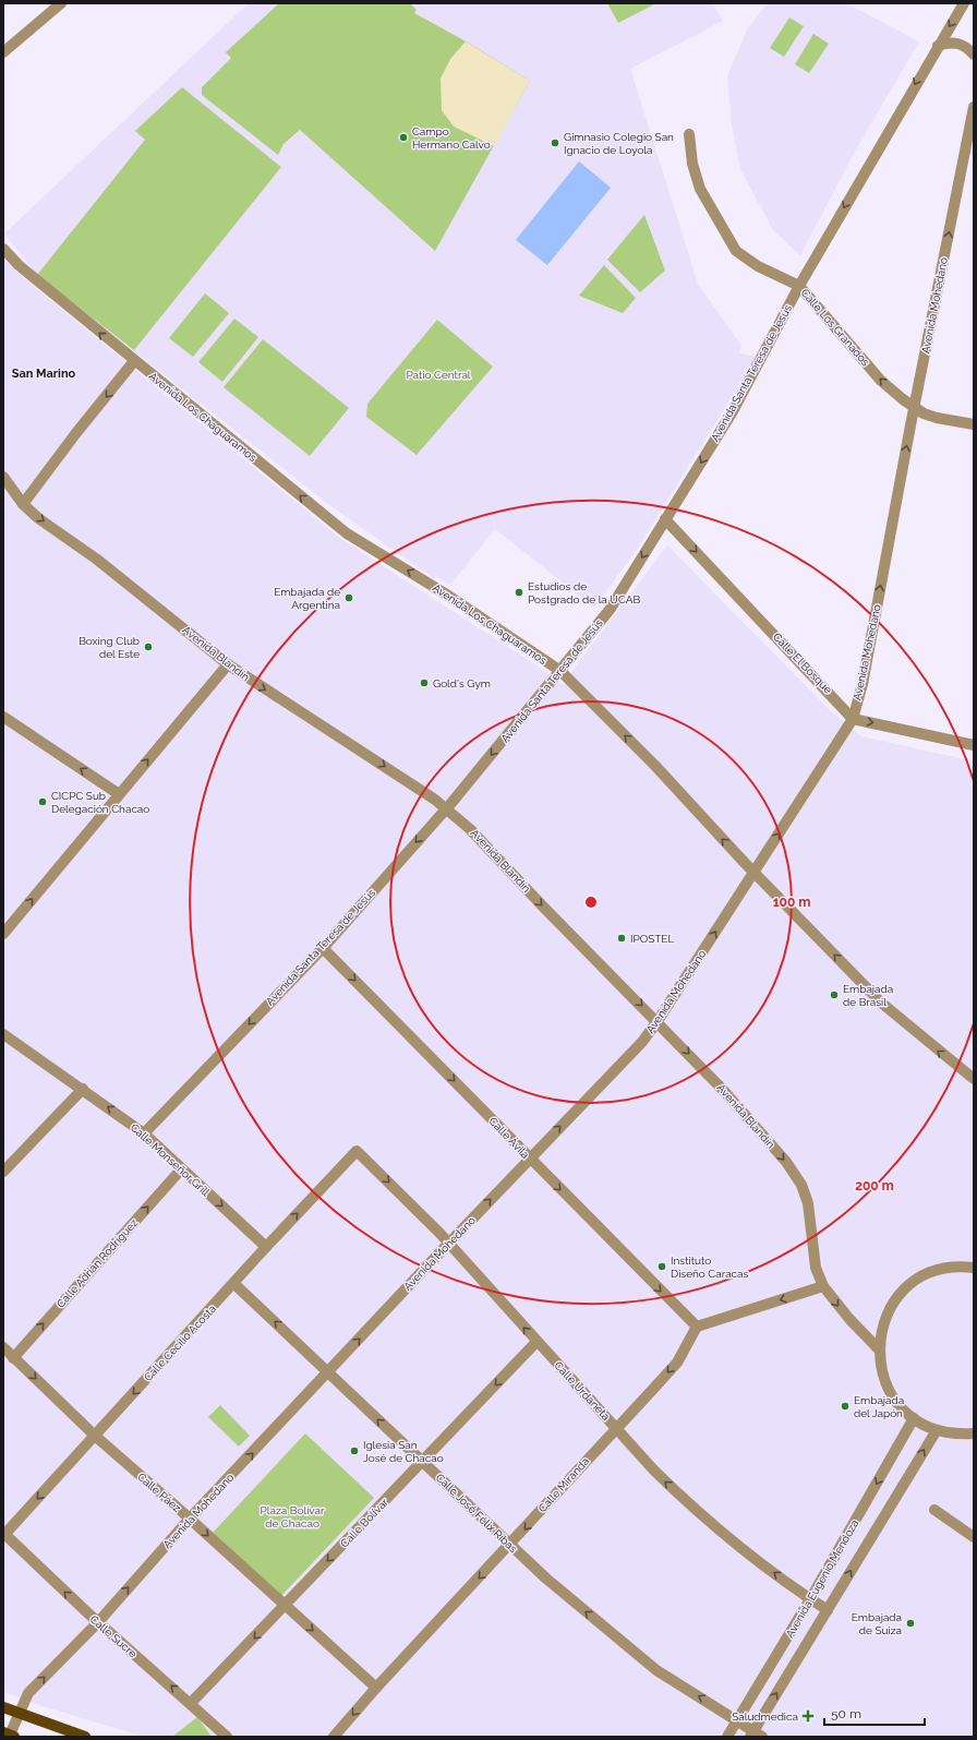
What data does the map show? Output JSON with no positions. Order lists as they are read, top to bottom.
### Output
{
  "streets": {
    "street": [
      "Avenida Mohedano",
      "Calle Los Granados",
      "Avenida Santa Teresa de Jesús",
      "Avenida Los Chaguaramos",
      "Avenida Blandín",
      "Calle El Bosque",
      "Calle Ávila",
      "Calle Monseñor Grill",
      "Calle Adrián Rodríguez",
      "Calle Cecilio Acosta",
      "Calle Urdaneta",
      "Calle Miranda",
      "Calle Páez",
      "Calle José Félix Ribas",
      "Calle Bolívar",
      "Avenida Eugenio Mendoza",
      "Calle Sucre"
    ]
  },
  "crossings": [
    ["Avenida Mohedano", "Calle Los Granados"],
    ["Avenida Mohedano", "Avenida Los Chaguaramos"],
    ["Avenida Mohedano", "Avenida Blandín"],
    ["Avenida Mohedano", "Calle El Bosque"],
    ["Avenida Mohedano", "Calle Ávila"],
    ["Avenida Mohedano", "Calle Urdaneta"],
    ["Avenida Mohedano", "Calle Páez"],
    ["Avenida Mohedano", "Calle José Félix Ribas"],
    ["Avenida Mohedano", "Calle Sucre"],
    ["Calle Los Granados", "Avenida Santa Teresa de Jesús"],
    ["Avenida Santa Teresa de Jesús", "Avenida Los Chaguaramos"],
    ["Avenida Santa Teresa de Jesús", "Avenida Blandín"],
    ["Avenida Santa Teresa de Jesús", "Calle El Bosque"],
    ["Avenida Santa Teresa de Jesús", "Calle Ávila"],
    ["Avenida Santa Teresa de Jesús", "Calle Monseñor Grill"],
    ["Calle Ávila", "Calle Miranda"],
    ["Calle Monseñor Grill", "Calle Adrián Rodríguez"],
    ["Calle Monseñor Grill", "Calle Cecilio Acosta"],
    ["Calle Adrián Rodríguez", "Calle Páez"],
    ["Calle Cecilio Acosta", "Calle Urdaneta"],
    ["Calle Cecilio Acosta", "Calle Páez"],
    ["Calle Cecilio Acosta", "Calle José Félix Ribas"],
    ["Calle Cecilio Acosta", "Calle Sucre"],
    ["Calle Urdaneta", "Calle Miranda"],
    ["Calle Urdaneta", "Calle Bolívar"],
    ["Calle Urdaneta", "Avenida Eugenio Mendoza"],
    ["Calle Miranda", "Calle Páez"],
    ["Calle Miranda", "Calle José Félix Ribas"],
    ["Calle Páez", "Calle Bolívar"],
    ["Calle José Félix Ribas", "Calle Bolívar"],
    ["Calle José Félix Ribas", "Avenida Eugenio Mendoza"],
    ["Calle Bolívar", "Calle Sucre"]
  ],
  "one_way": [
    "Avenida Mohedano",
    "Calle Los Granados",
    "Avenida Santa Teresa de Jesús",
    "Avenida Los Chaguaramos",
    "Avenida Blandín",
    "Calle El Bosque",
    "Calle Ávila",
    "Calle Adrián Rodríguez",
    "Calle Miranda",
    "Calle Páez",
    "Calle José Félix Ribas",
    "Calle Bolívar",
    "Calle Sucre"
  ],
  "districts": ["San Marino"],
  "parks": ["Patio Central", "Plaza Bolívar de Chacao"],
  "places": {
    "other": [
      "Campo Hermano Calvo",
      "Gimnasio Colegio San Ignacio de Loyola",
      "Estudios de Postgrado de la UCAB",
      "Embajada de Argentina",
      "Boxing Club del Este",
      "Gold's Gym",
      "CICPC Sub Delegación Chacao",
      "IPOSTEL",
      "Embajada de Brasil",
      "Instituto Diseño Caracas",
      "Embajada del Japón",
      "Iglesia San José de Chacao",
      "Embajada de Suiza"
    ],
    "health": ["Saludmedica"]
  },
  "scale_bar": "50 m",
  "rings": ["100 m", "200 m"]
}
